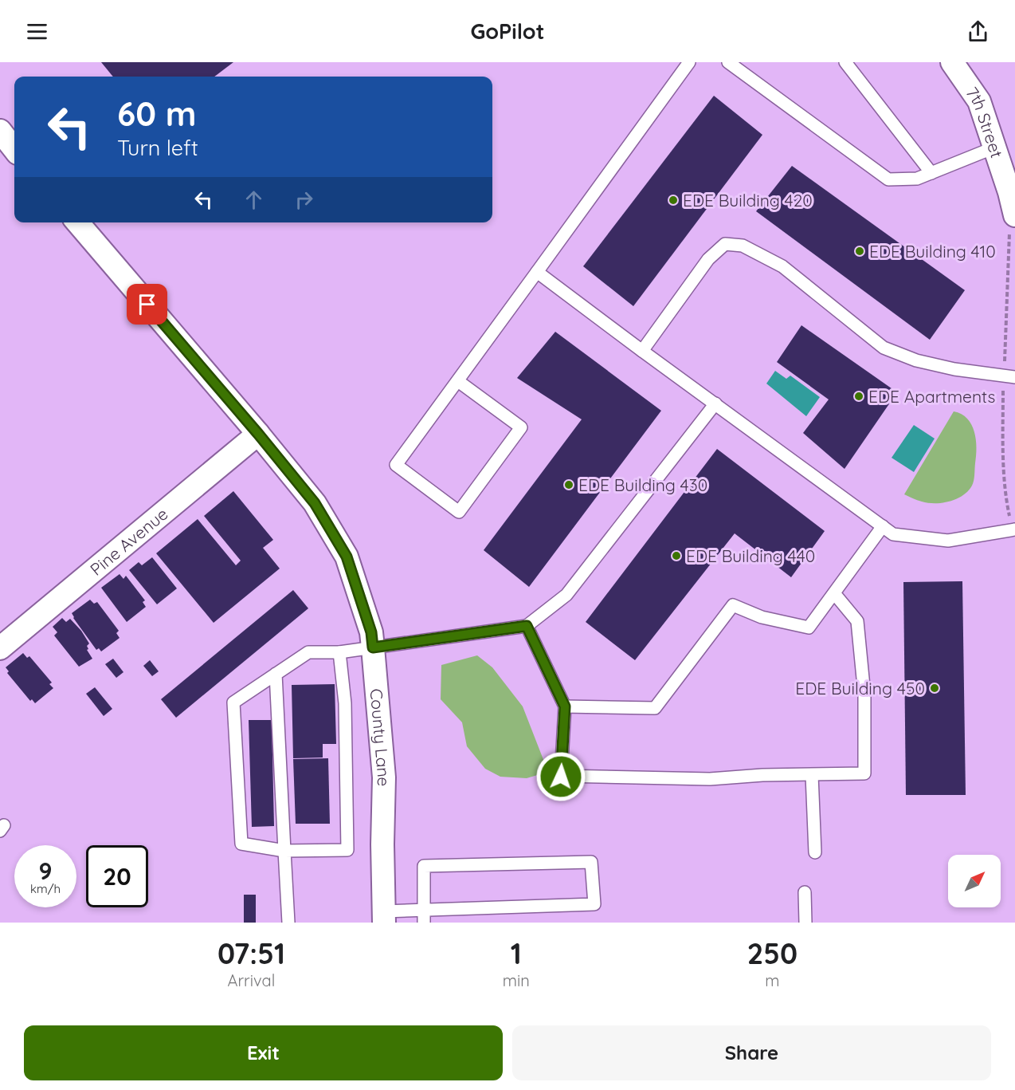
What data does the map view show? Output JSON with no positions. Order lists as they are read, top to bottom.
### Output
{
  "streets": {
    "street": ["7th Street", "Pine Avenue", "County Lane"]
  },
  "crossings": [
    ["Pine Avenue", "County Lane"]
  ],
  "places": [
    "EDE Building 420",
    "EDE Building 410",
    "EDE Apartments",
    "EDE Building 430",
    "EDE Building 440",
    "EDE Building 450"
  ],
  "north": "top right",
  "page": {
    "header": "GoPilot",
    "turn": ["60 m", "Turn left"],
    "speed": "9 km/h",
    "limit": "20",
    "eta": [
      "07:51",
      "Arrival",
      "1",
      "min",
      "250",
      "m"
    ],
    "buttons": ["Exit", "Share"]
  }
}
